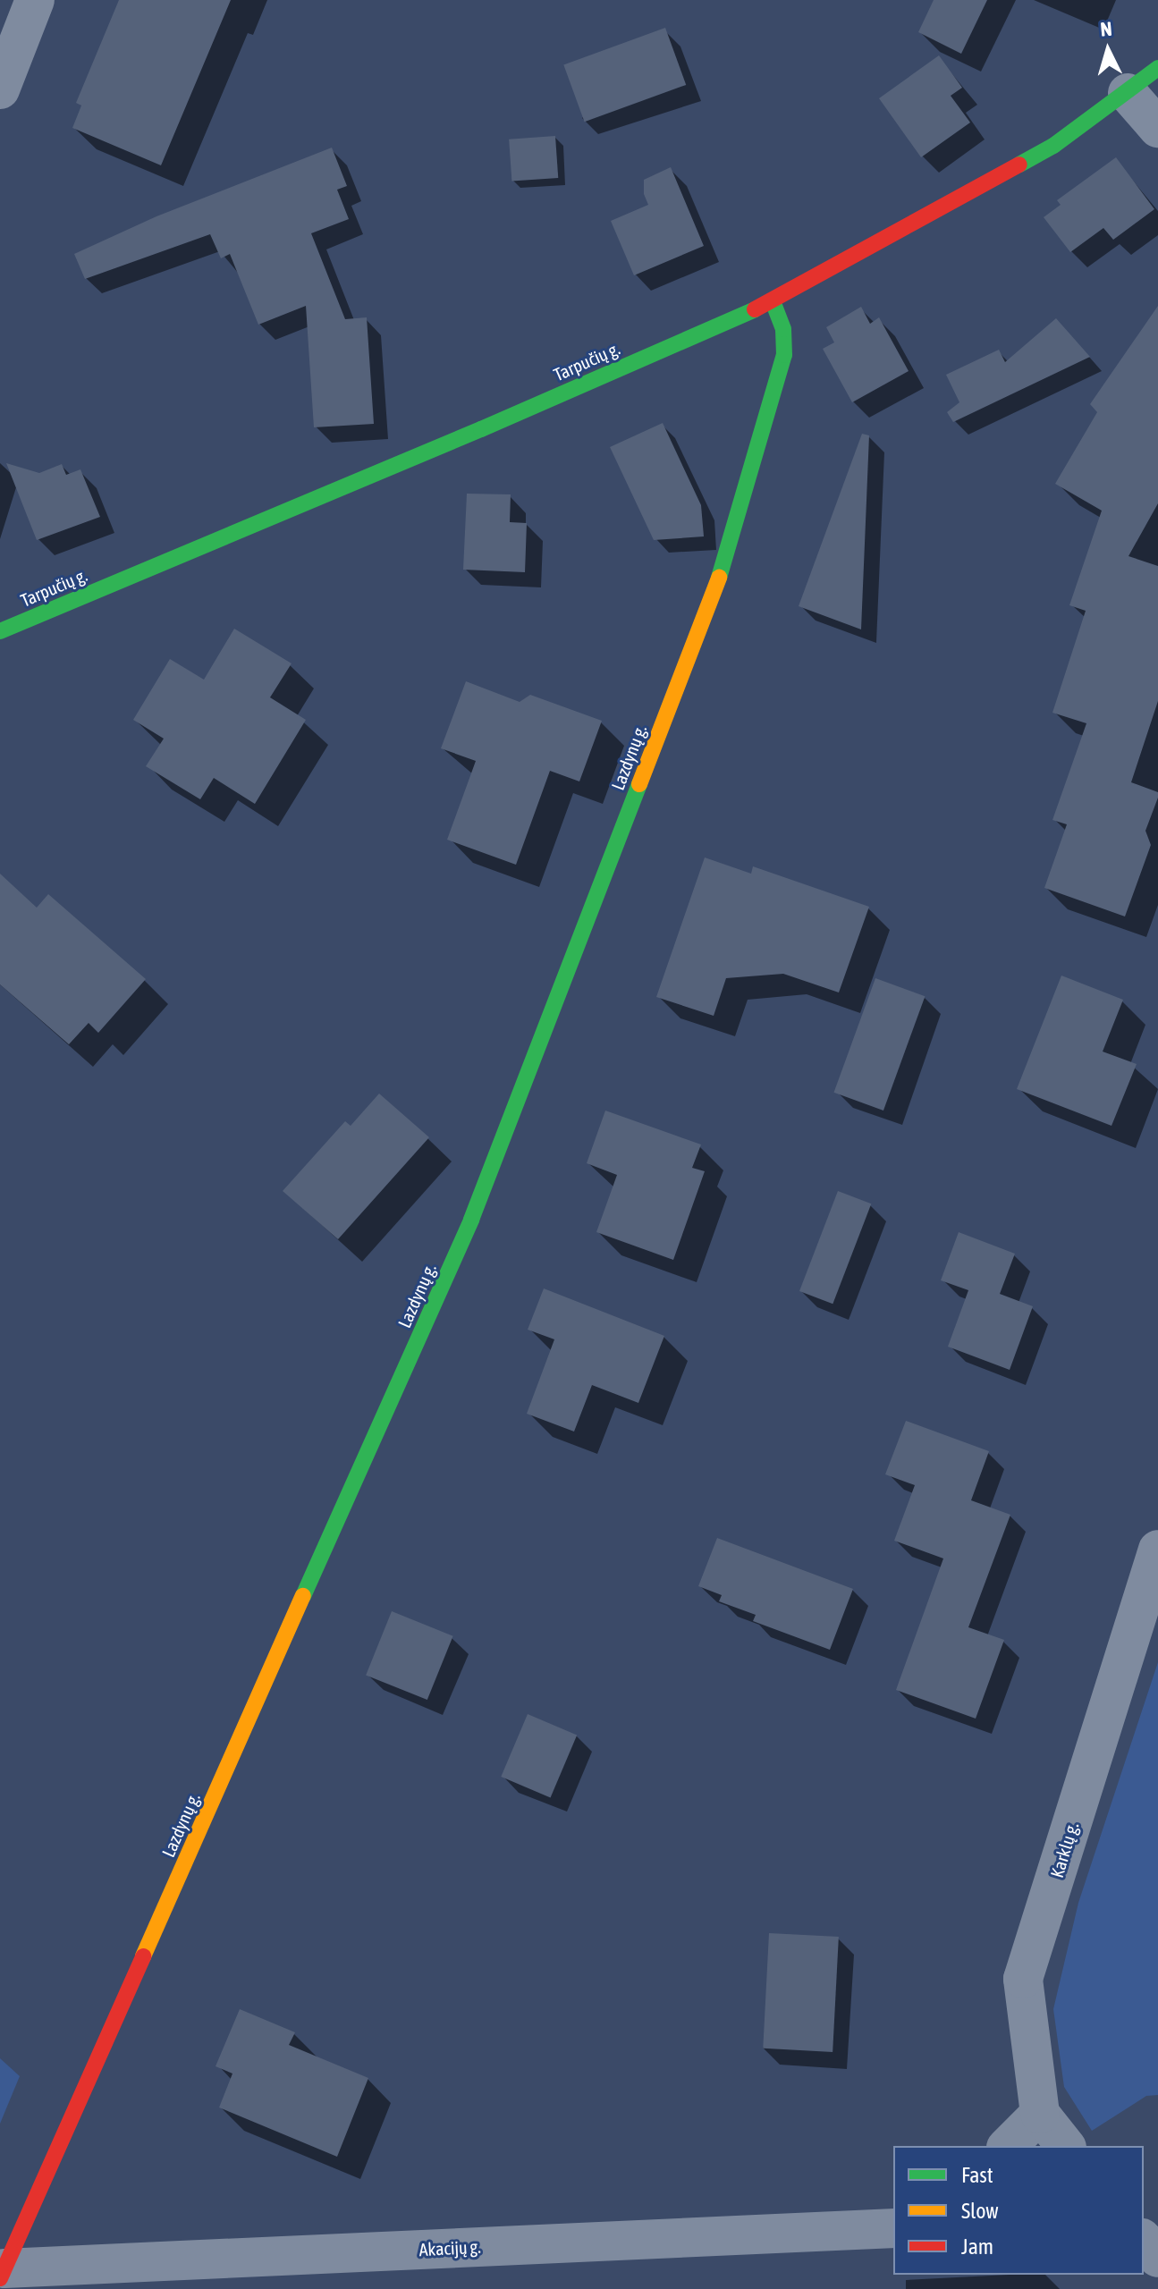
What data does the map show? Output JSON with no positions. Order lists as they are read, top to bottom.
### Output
{
  "streets": {
    "street": [
      "Tarpučių g.",
      "Lazdynų g.",
      "Karklų g.",
      "Akacijų g."
    ]
  },
  "crossings": [
    ["Tarpučių g.", "Lazdynų g."],
    ["Lazdynų g.", "Akacijų g."]
  ],
  "legend": ["Fast", "Slow", "Jam"],
  "north": "top"
}
